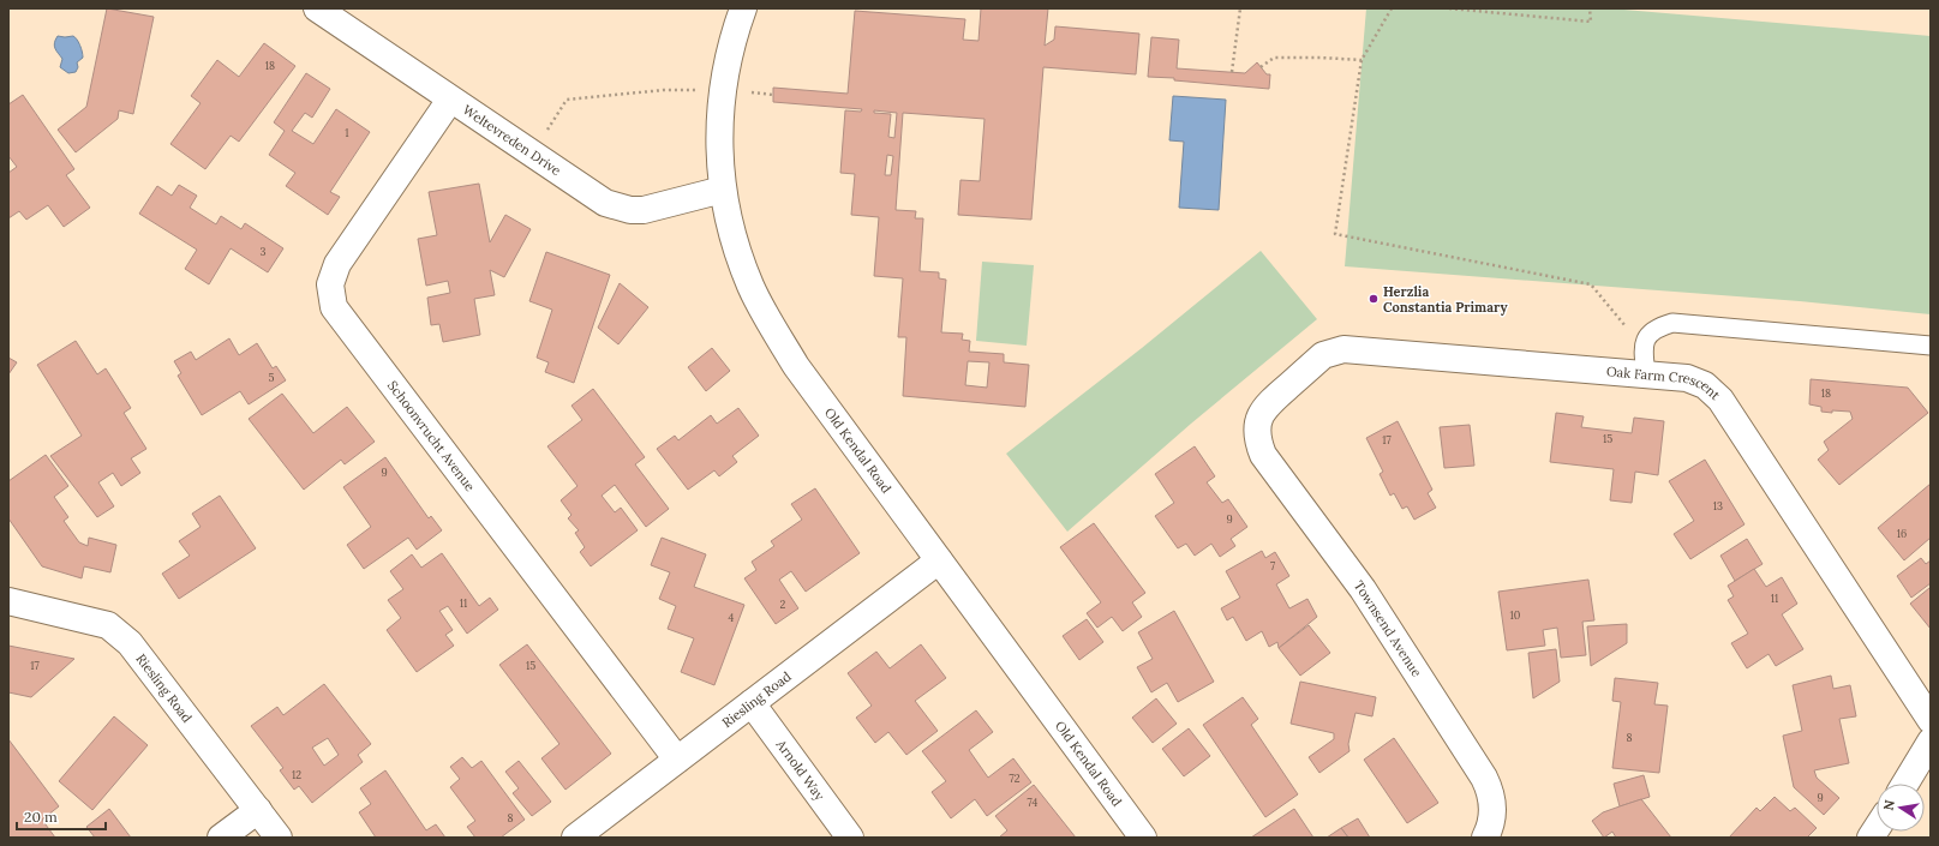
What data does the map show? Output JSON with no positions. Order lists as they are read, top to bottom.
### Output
{
  "streets": {
    "street": [
      "Weltevreden Drive",
      "Oak Farm Crescent",
      "Schoonvrucht Avenue",
      "Old Kendal Road",
      "Townsend Avenue",
      "Riesling Road",
      "Arnold Way"
    ]
  },
  "crossings": [
    ["Weltevreden Drive", "Schoonvrucht Avenue"],
    ["Weltevreden Drive", "Old Kendal Road"],
    ["Oak Farm Crescent", "Townsend Avenue"],
    ["Schoonvrucht Avenue", "Riesling Road"],
    ["Old Kendal Road", "Riesling Road"],
    ["Riesling Road", "Arnold Way"]
  ],
  "places": ["Herzlia Constantia Primary"],
  "house_numbers": [
    "18",
    "1",
    "3",
    "5",
    "18",
    "15",
    "17",
    "9",
    "13",
    "9",
    "16",
    "7",
    "11",
    "11",
    "2",
    "10",
    "4",
    "17",
    "15",
    "8",
    "12",
    "72",
    "9",
    "74",
    "8"
  ],
  "scale_bar": "20 m",
  "north": "left"
}
